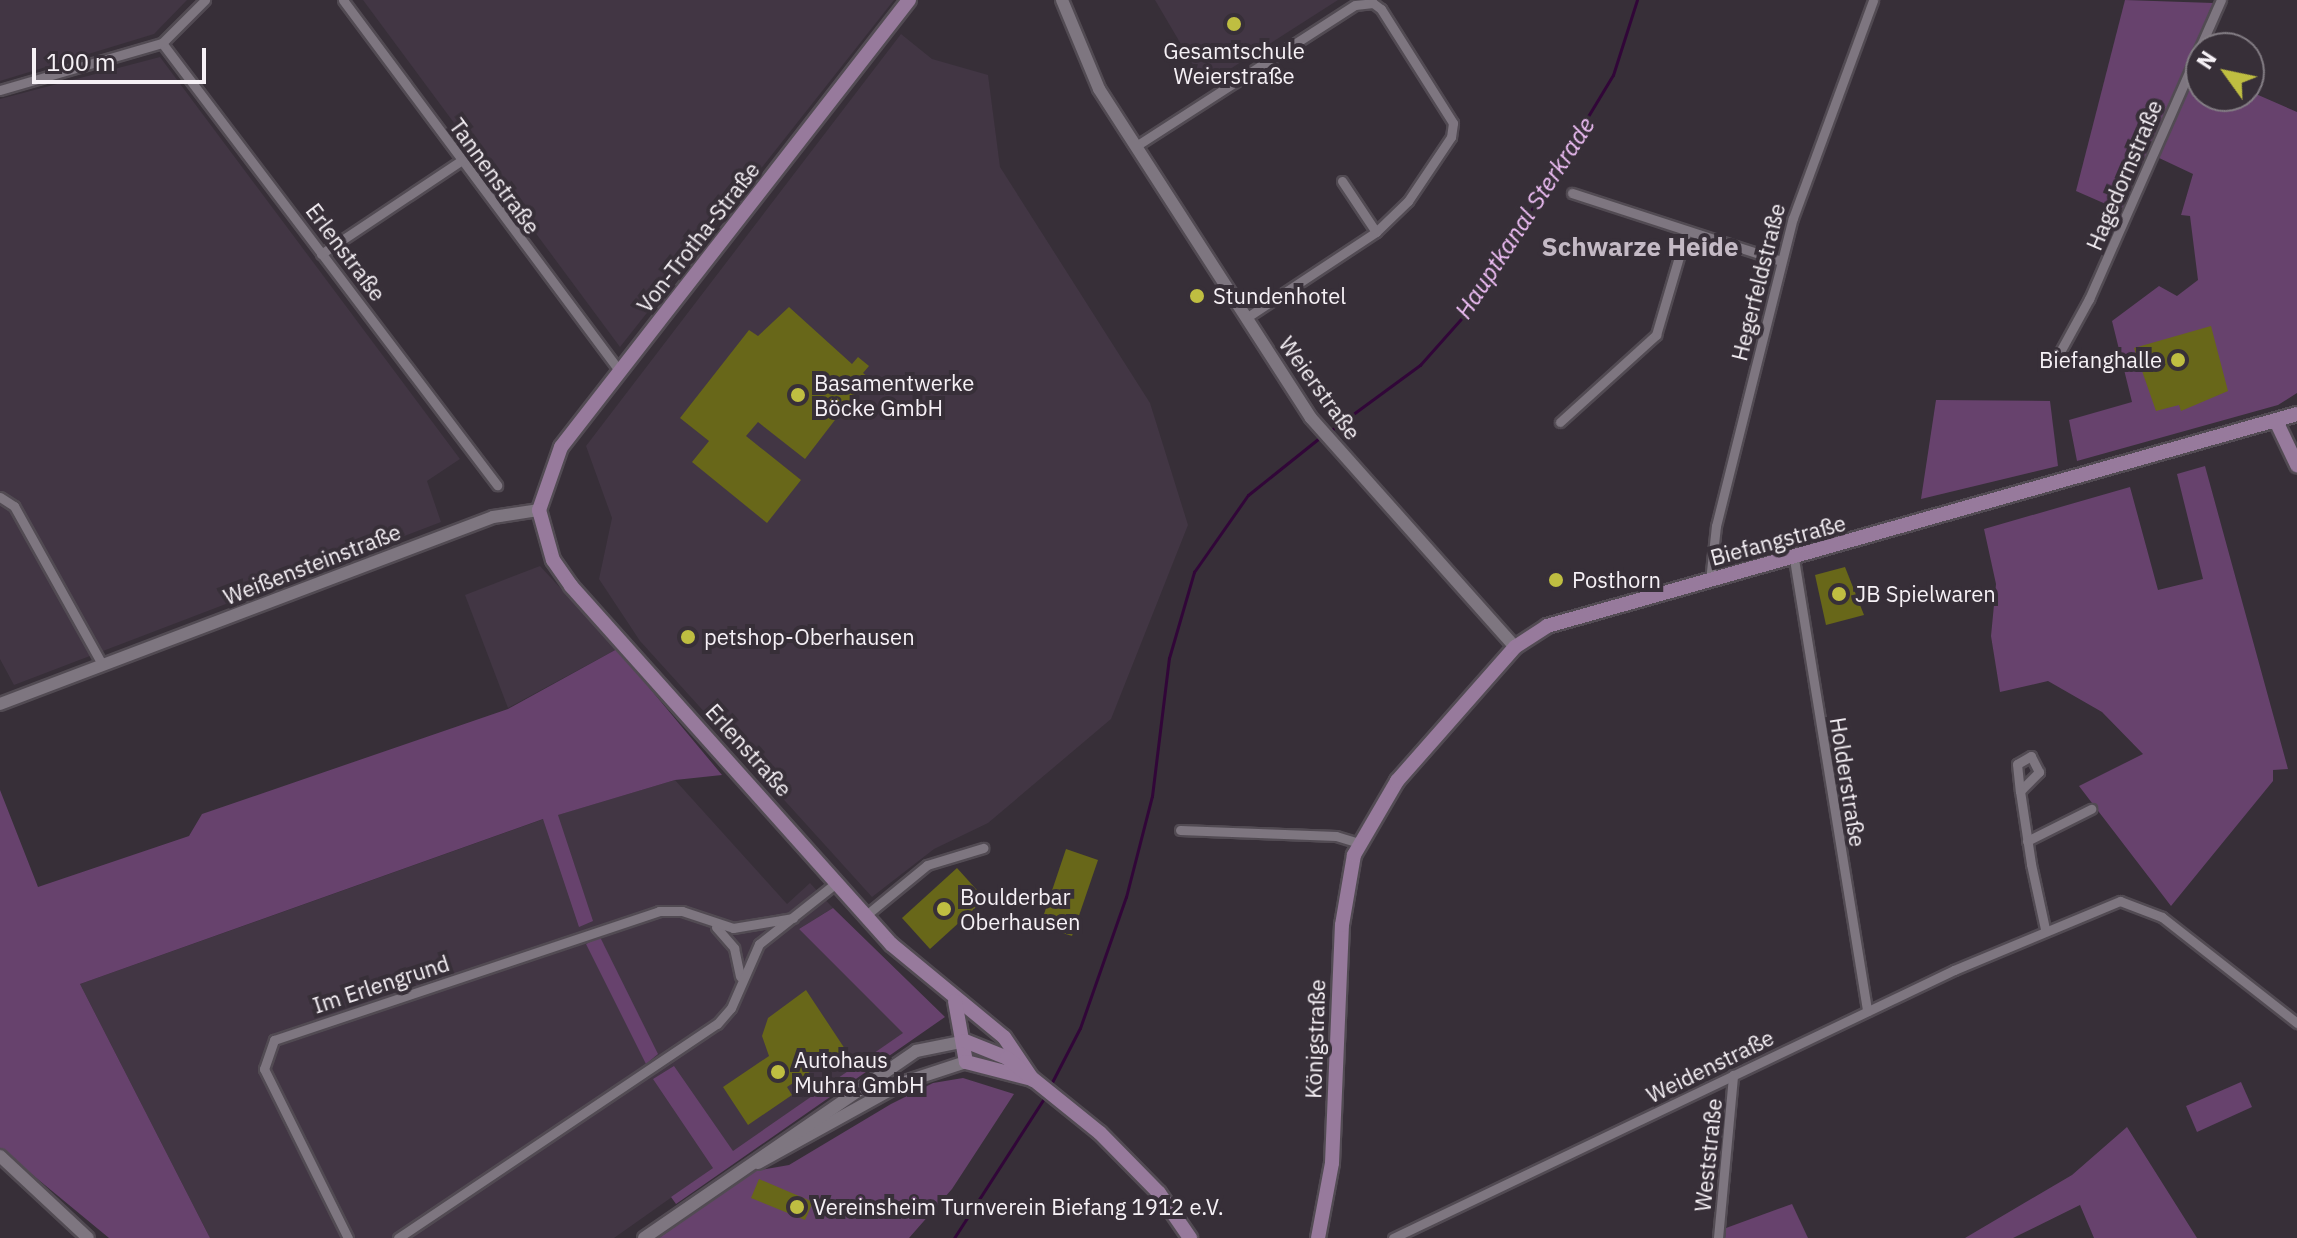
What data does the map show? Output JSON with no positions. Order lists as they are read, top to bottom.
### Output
{
  "streets": {
    "main road": [
      "Von-Trotha-Straße",
      "Erlenstraße",
      "Biefangstraße",
      "Königstraße"
    ],
    "street": [
      "Hagedornstraße",
      "Tannenstraße",
      "Hegerfeldstraße",
      "Weierstraße",
      "Weißensteinstraße",
      "Holderstraße",
      "Im Erlengrund",
      "Weidenstraße",
      "Weststraße"
    ]
  },
  "crossings": [
    ["Tannenstraße", "Von-Trotha-Straße"],
    ["Von-Trotha-Straße", "Erlenstraße"],
    ["Von-Trotha-Straße", "Weißensteinstraße"],
    ["Erlenstraße", "Weißensteinstraße"],
    ["Erlenstraße", "Im Erlengrund"],
    ["Hegerfeldstraße", "Biefangstraße"],
    ["Weierstraße", "Biefangstraße"],
    ["Biefangstraße", "Holderstraße"],
    ["Biefangstraße", "Königstraße"],
    ["Holderstraße", "Weidenstraße"],
    ["Weidenstraße", "Weststraße"]
  ],
  "districts": ["Schwarze Heide"],
  "water": ["Hauptkanal Sterkrade"],
  "places": [
    "Gesamtschule Weierstraße",
    "Stundenhotel",
    "Biefanghalle",
    "Basamentwerke Böcke GmbH",
    "Posthorn",
    "JB Spielwaren",
    "petshop-Oberhausen",
    "Boulderbar Oberhausen",
    "Autohaus Muhra GmbH",
    "Vereinsheim Turnverein Biefang 1912 e.V."
  ],
  "scale_bar": "100 m",
  "north": "top left"
}
